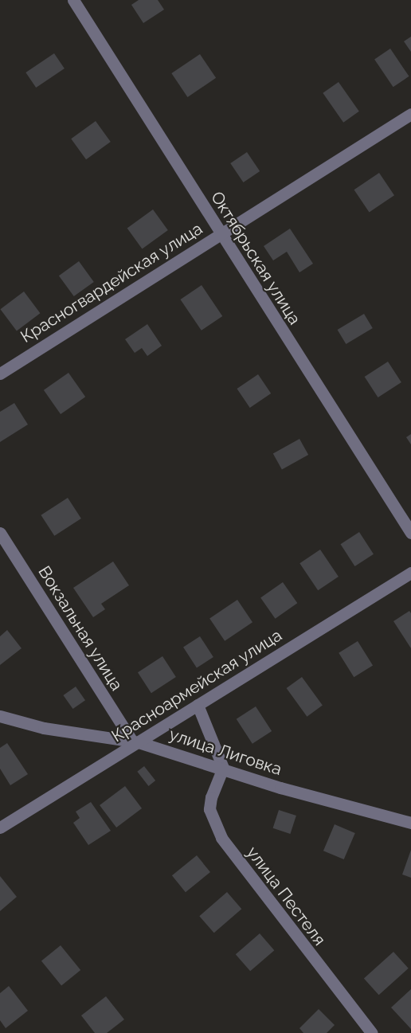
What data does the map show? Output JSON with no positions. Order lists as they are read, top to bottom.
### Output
{
  "streets": {
    "street": [
      "Октябрьская улица",
      "Красногвардейская улица",
      "Вокзальная улица",
      "Красноармейская улица",
      "улица Лиговка",
      "улица Пестеля"
    ]
  },
  "crossings": [
    ["Октябрьская улица", "Красногвардейская улица"],
    ["Вокзальная улица", "Красноармейская улица"],
    ["Вокзальная улица", "улица Лиговка"],
    ["Красноармейская улица", "улица Лиговка"],
    ["улица Лиговка", "улица Пестеля"]
  ]
}
